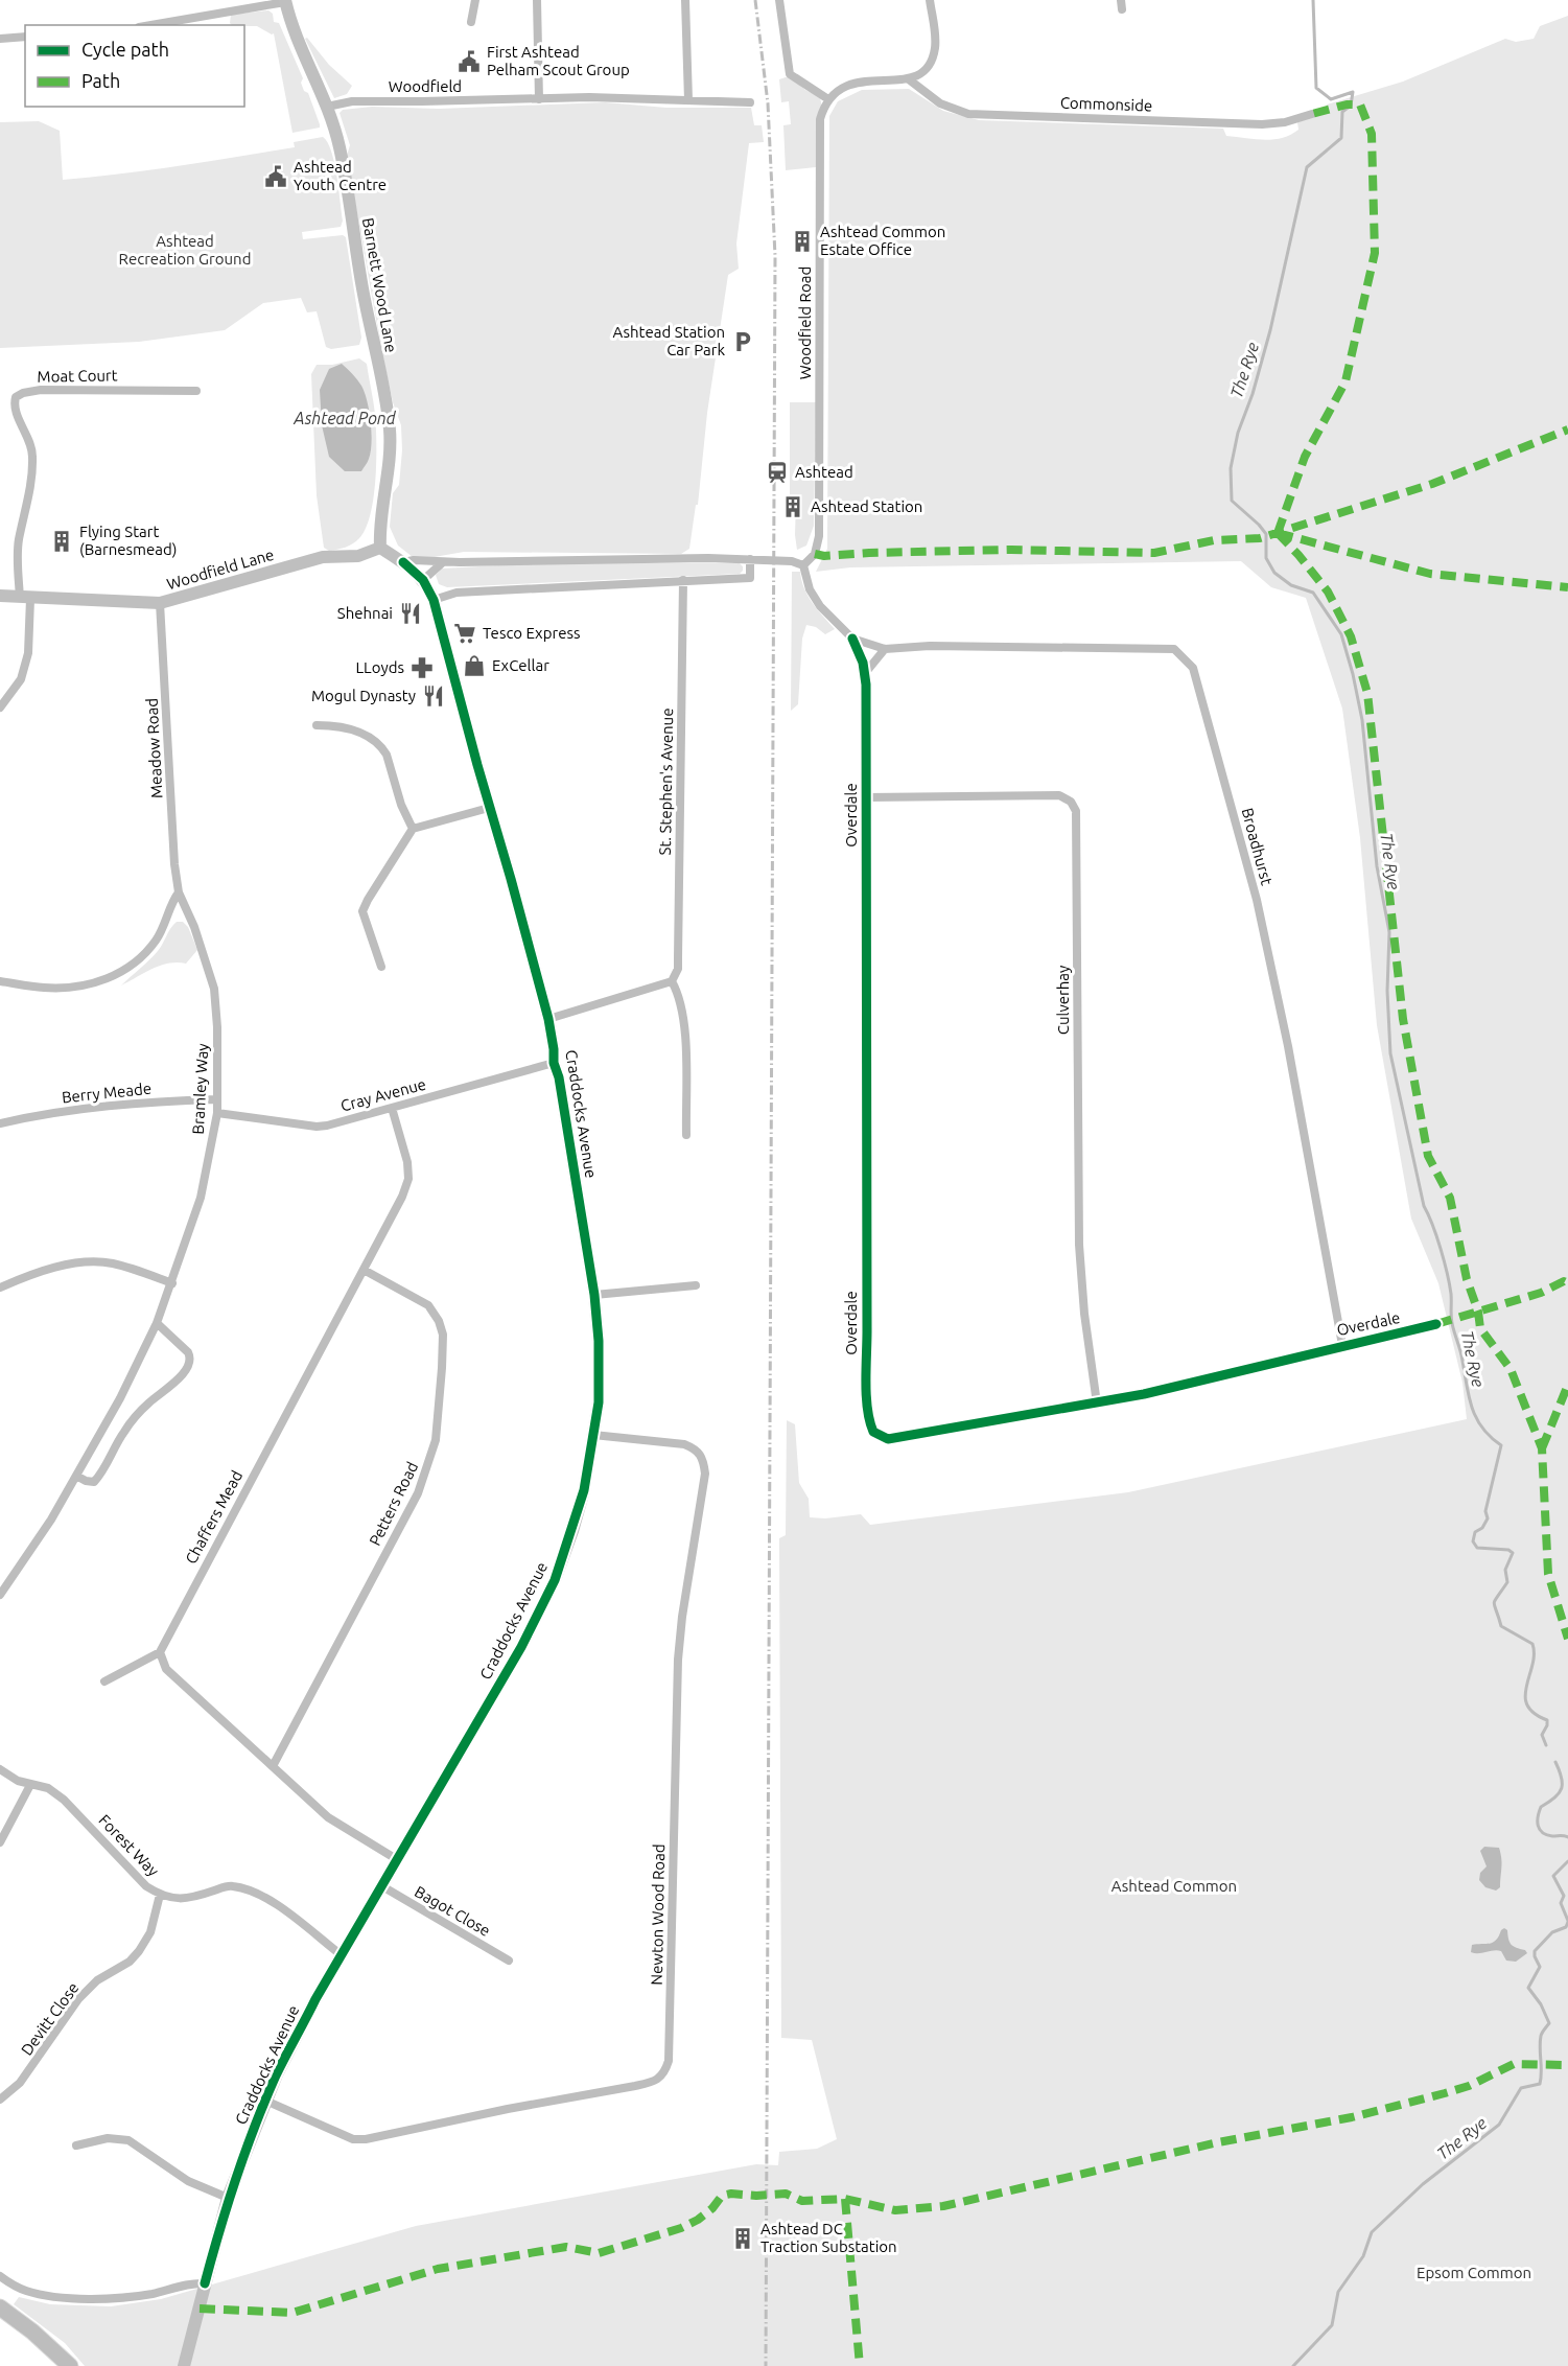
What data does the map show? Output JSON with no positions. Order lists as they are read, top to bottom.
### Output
{
  "streets": {
    "street": [
      "Woodfield",
      "Commonside",
      "Barnett Wood Lane",
      "Woodfield Road",
      "Moat Court",
      "Woodfield Lane",
      "Meadow Road",
      "St. Stephen's Avenue",
      "Overdale",
      "Broadhurst",
      "Culverhay",
      "Bramley Way",
      "Berry Meade",
      "Cray Avenue",
      "Craddocks Avenue",
      "Petters Road",
      "Chaffers Mead",
      "Forest Way",
      "Bagot Close",
      "Newton Wood Road",
      "Devitt Close"
    ]
  },
  "crossings": [
    ["Woodfield", "Barnett Wood Lane"],
    ["Barnett Wood Lane", "Woodfield Lane"],
    ["Woodfield Road", "Broadhurst"],
    ["Moat Court", "Woodfield Lane"],
    ["Woodfield Lane", "Meadow Road"],
    ["Meadow Road", "Bramley Way"],
    ["Overdale", "Broadhurst"],
    ["Overdale", "Culverhay"],
    ["Bramley Way", "Berry Meade"],
    ["Bramley Way", "Cray Avenue"],
    ["Cray Avenue", "Craddocks Avenue"],
    ["Cray Avenue", "Chaffers Mead"],
    ["Craddocks Avenue", "Forest Way"],
    ["Craddocks Avenue", "Bagot Close"],
    ["Craddocks Avenue", "Newton Wood Road"],
    ["Petters Road", "Chaffers Mead"],
    ["Forest Way", "Devitt Close"]
  ],
  "water": ["The Rye", "Ashtead Pond"],
  "parks": ["Ashtead Recreation Ground", "Ashtead Common", "Epsom Common"],
  "places": {
    "public building": ["First Ashtead Pelham Scout Group", "Ashtead Youth Centre"],
    "building": [
      "Ashtead Common Estate Office",
      "Ashtead Station",
      "Flying Start (Barnesmead)",
      "Ashtead DC Traction Substation"
    ],
    "parking": ["Ashtead Station Car Park"],
    "station": ["Ashtead"],
    "restaurant": ["Shehnai", "Mogul Dynasty"],
    "supermarket": ["Tesco Express"],
    "shop": ["ExCellar"],
    "pharmacy": ["LLoyds"]
  },
  "legend": ["Cycle path", "Path"]
}
